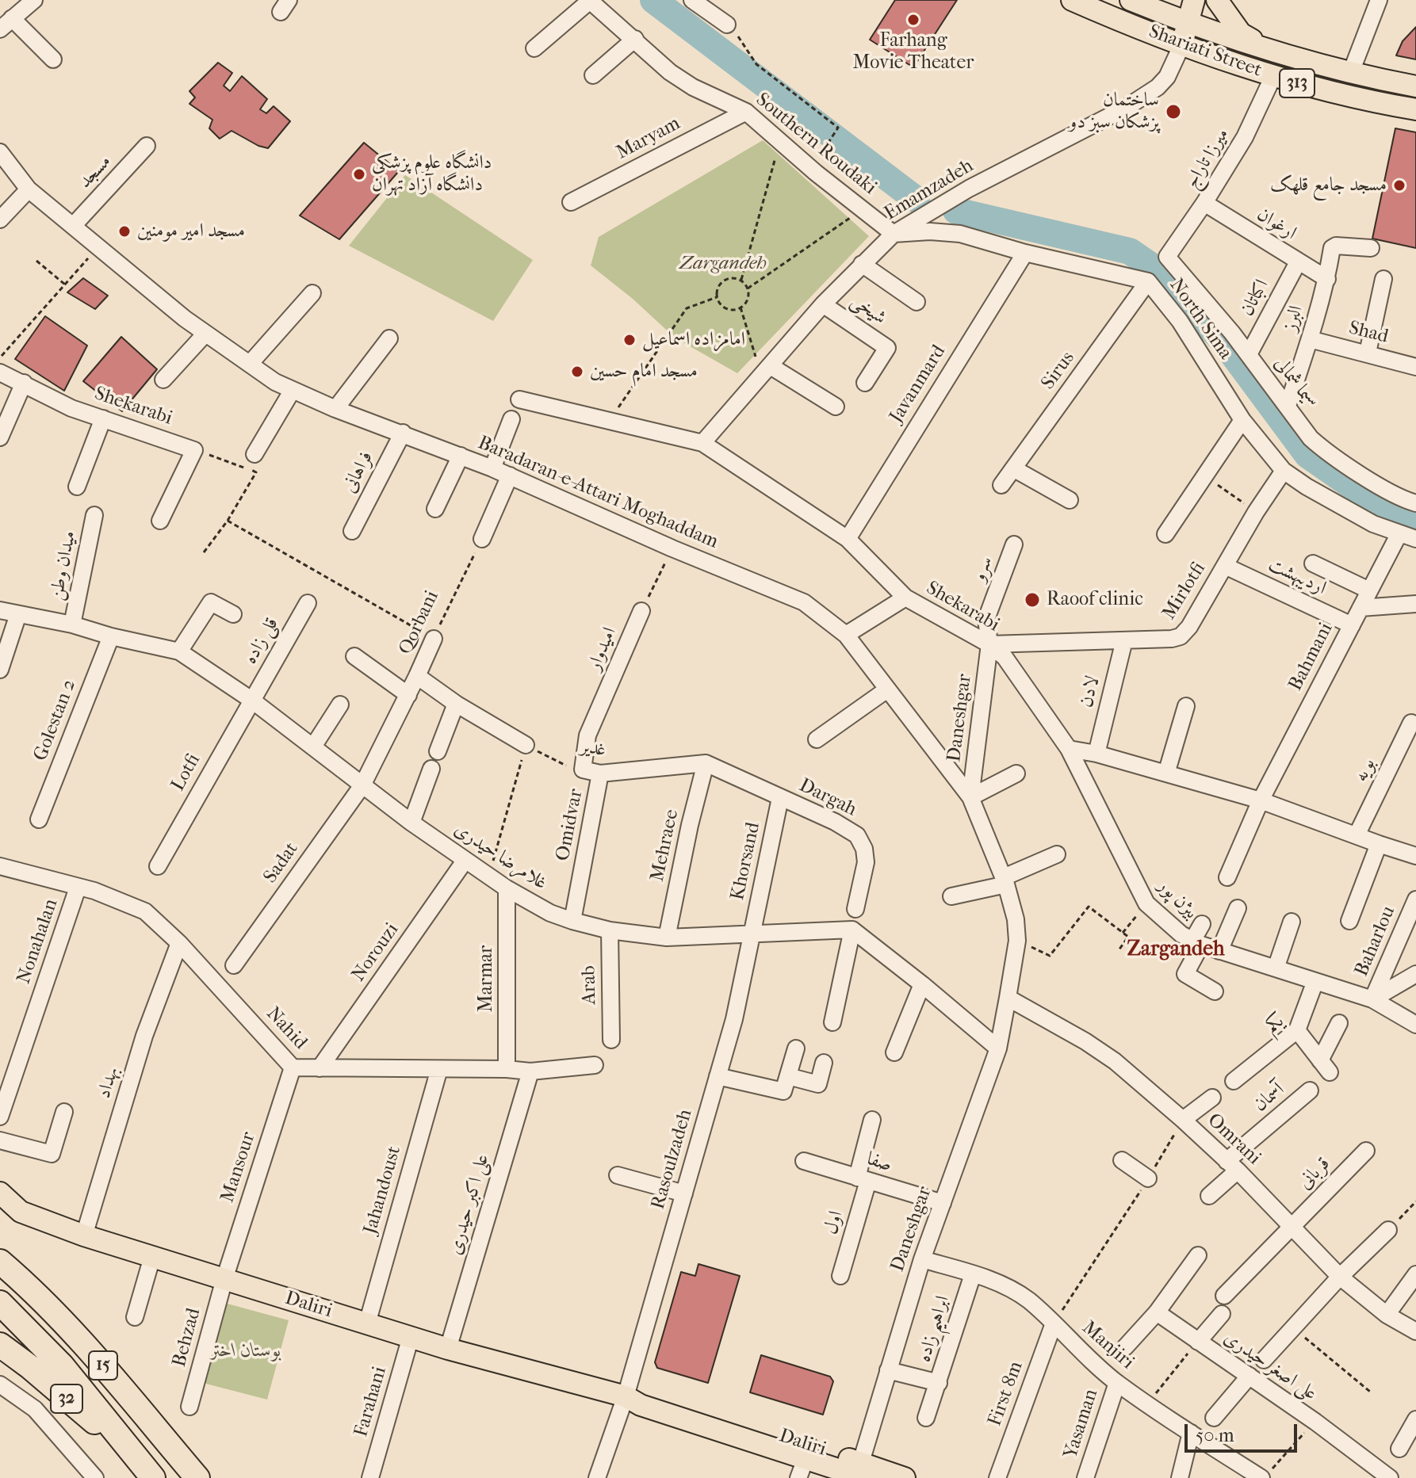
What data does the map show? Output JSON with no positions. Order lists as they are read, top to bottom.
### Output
{
  "streets": {
    "highway": ["15", "32"],
    "main road": ["Shariati Street", "313", "Daliri"],
    "street": [
      "Maryam",
      "Southern Roudaki",
      "میرزا تاراج",
      "مسجد",
      "Emamzadeh",
      "ارغوان",
      "اکباتان",
      "شیخی",
      "البرز",
      "North Sima",
      "Shad",
      "Sirus",
      "سیما شمالی",
      "Javanmard",
      "Shekarabi",
      "فراهانی",
      "Baradaran-e-Attari Moghaddam",
      "میدان وطن",
      "سرو",
      "اردیبهشت",
      "Mirlotfi",
      "Qorbani",
      "قلی زاده",
      "امیدوار",
      "Bahmani",
      "لادن",
      "Daneshgar",
      "Golestan 2",
      "غدیر",
      "بویه",
      "Lotfi",
      "Dargah",
      "Omidvar",
      "Mehraee",
      "غلامرضا حیدری",
      "Khorsand",
      "Sadat",
      "بیژن پور",
      "Nonahalan",
      "Baharlou",
      "Norouzi",
      "Marmar",
      "Arab",
      "یکم",
      "Nahid",
      "بهداد",
      "آسمان",
      "Omrani",
      "Rasoulzadeh",
      "صفا",
      "Mansour",
      "قربانی",
      "Jahandoust",
      "علی اکبر حیدری",
      "اول",
      "ابراهیم زاده",
      "Behzad",
      "Manjiri",
      "علی اصغر حیدری",
      "First 8m",
      "Farahani",
      "Yasaman"
    ]
  },
  "crossings": [
    ["Shariati Street", "میرزا تاراج"],
    ["Shariati Street", "Emamzadeh"],
    ["Maryam", "Southern Roudaki"],
    ["Southern Roudaki", "Emamzadeh"],
    ["Southern Roudaki", "North Sima"],
    ["میرزا تاراج", "ارغوان"],
    ["میرزا تاراج", "سیما شمالی"],
    ["مسجد", "Baradaran-e-Attari Moghaddam"],
    ["Emamzadeh", "شیخی"],
    ["Emamzadeh", "North Sima"],
    ["Emamzadeh", "Shekarabi"],
    ["ارغوان", "اکباتان"],
    ["ارغوان", "البرز"],
    ["اکباتان", "سیما شمالی"],
    ["البرز", "Shad"],
    ["البرز", "سیما شمالی"],
    ["North Sima", "Sirus"],
    ["North Sima", "Javanmard"],
    ["North Sima", "Mirlotfi"],
    ["North Sima", "Bahmani"],
    ["Javanmard", "Shekarabi"],
    ["Shekarabi", "سرو"],
    ["Shekarabi", "Mirlotfi"],
    ["Shekarabi", "Daneshgar"],
    ["Shekarabi", "بیژن پور"],
    ["فراهانی", "Baradaran-e-Attari Moghaddam"],
    ["Baradaran-e-Attari Moghaddam", "Daneshgar"],
    ["Baradaran-e-Attari Moghaddam", "Omrani"],
    ["میدان وطن", "غلامرضا حیدری"],
    ["سرو", "Mirlotfi"],
    ["سرو", "Daneshgar"],
    ["اردیبهشت", "Mirlotfi"],
    ["اردیبهشت", "Bahmani"],
    ["Mirlotfi", "لادن"],
    ["Mirlotfi", "Daneshgar"],
    ["Qorbani", "غلامرضا حیدری"],
    ["Qorbani", "Sadat"],
    ["قلی زاده", "Lotfi"],
    ["قلی زاده", "غلامرضا حیدری"],
    ["امیدوار", "غدیر"],
    ["Daneshgar", "Omrani"],
    ["Daneshgar", "صفا"],
    ["Daneshgar", "Daliri"],
    ["Daneshgar", "ابراهیم زاده"],
    ["Daneshgar", "Manjiri"],
    ["Golestan 2", "غلامرضا حیدری"],
    ["غدیر", "Omidvar"],
    ["غدیر", "Mehraee"],
    ["Lotfi", "غلامرضا حیدری"],
    ["Dargah", "Khorsand"],
    ["Omidvar", "غلامرضا حیدری"],
    ["Mehraee", "غلامرضا حیدری"],
    ["غلامرضا حیدری", "Khorsand"],
    ["غلامرضا حیدری", "Sadat"],
    ["غلامرضا حیدری", "Norouzi"],
    ["غلامرضا حیدری", "Marmar"],
    ["غلامرضا حیدری", "Arab"],
    ["غلامرضا حیدری", "Rasoulzadeh"],
    ["Khorsand", "Rasoulzadeh"],
    ["بیژن پور", "Baharlou"],
    ["Nonahalan", "Nahid"],
    ["Norouzi", "Nahid"],
    ["Marmar", "Nahid"],
    ["Nahid", "بهداد"],
    ["Nahid", "Mansour"],
    ["Nahid", "Jahandoust"],
    ["Nahid", "علی اکبر حیدری"],
    ["بهداد", "Daliri"],
    ["آسمان", "Omrani"],
    ["Omrani", "قربانی"],
    ["Rasoulzadeh", "Daliri"],
    ["صفا", "اول"],
    ["Mansour", "Daliri"],
    ["Mansour", "Behzad"],
    ["Jahandoust", "Daliri"],
    ["علی اکبر حیدری", "Daliri"],
    ["Daliri", "Behzad"],
    ["Daliri", "Farahani"],
    ["ابراهیم زاده", "Manjiri"],
    ["Manjiri", "First 8m"],
    ["Manjiri", "Yasaman"],
    ["15", "32"]
  ],
  "districts": ["Zargandeh"],
  "parks": ["Zargandeh", "بوستان اختر"],
  "places": [
    "Farhang Movie Theater",
    "ساختمان پزشکان سبز دو",
    "دانشگاه علوم پزشکی دانشگاه آزاد تهران",
    "مسجد جامع قلهک",
    "مسجد امیر مومنین",
    "امامزاده اسماعیل",
    "مسجد امام حسین",
    "Raoof clinic"
  ],
  "scale_bar": "50 m"
}
